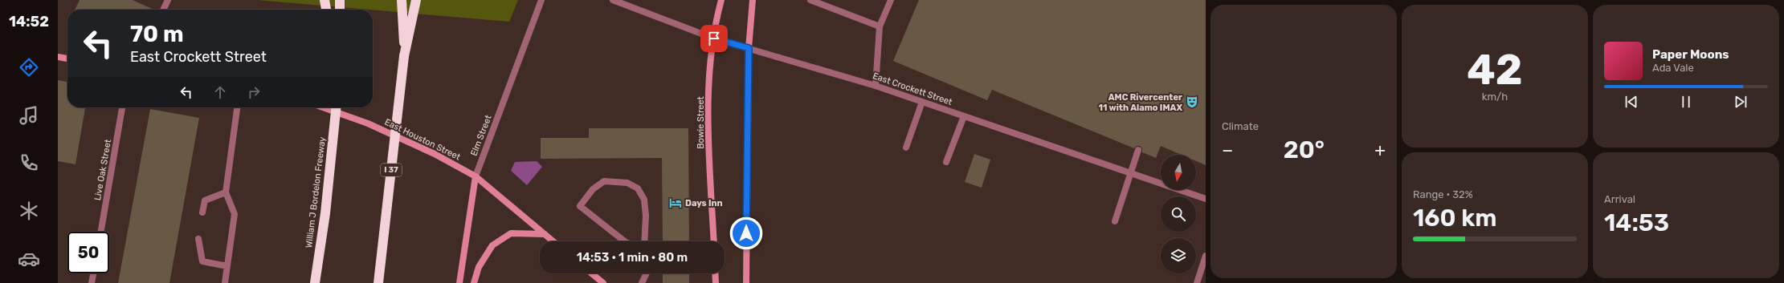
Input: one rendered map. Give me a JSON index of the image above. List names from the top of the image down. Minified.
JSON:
{"streets":{"highway":["I 37","William J Bordelon Freeway"],"main road":["Bowie Street","Elm Street","East Houston Street"],"street":["East Crockett Street","Live Oak Street"]},"crossings":[["East Crockett Street","Bowie Street"],["Elm Street","East Houston Street"]],"places":{"theatre":["AMC Rivercenter 11 with Alamo IMAX"],"hotel":["Days Inn"]},"north":"bottom","page":{"tabs":"14:52","tile":["Climate",["42","km/h"],["Range · 32%","160 km"],["Arrival","14:53"]],"turn":["70 m","East Crockett Street"],"song":["Paper Moons","Ada Vale"],"heat":["−","20°","+"],"limit":"50","trip":"14:53 · 1 min · 80 m"}}
